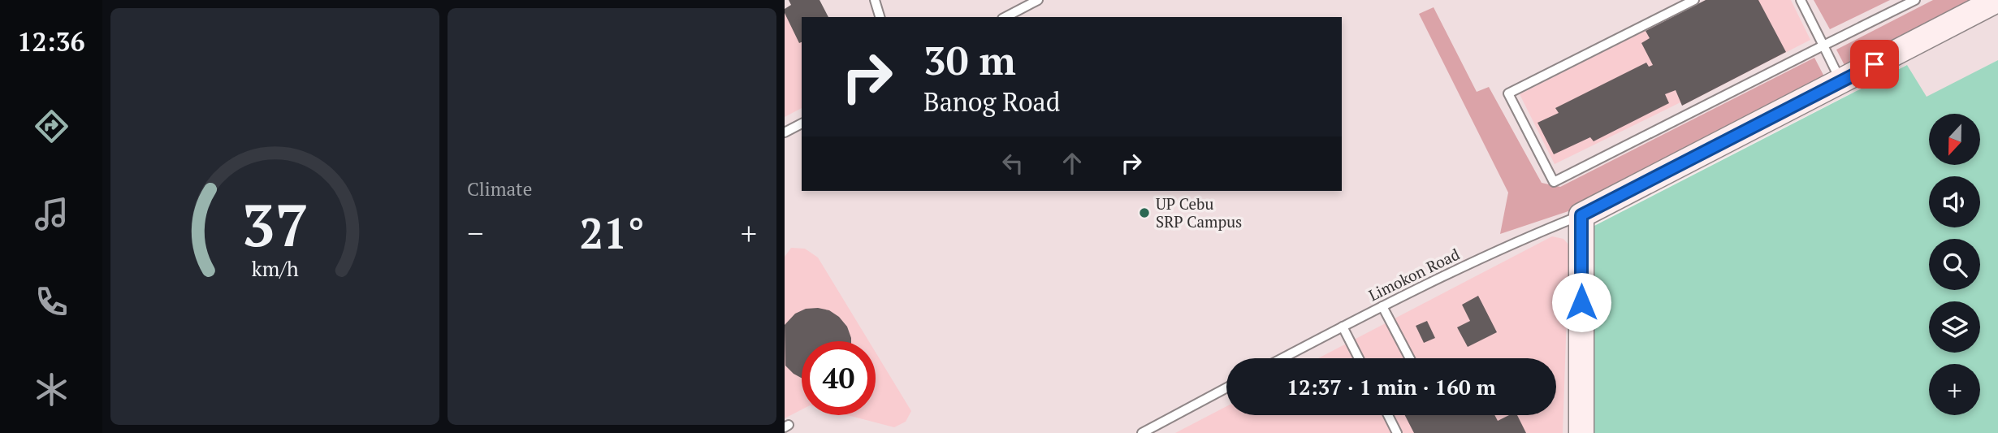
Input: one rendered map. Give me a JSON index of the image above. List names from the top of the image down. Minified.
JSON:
{"streets":{"lane":["Limokon Road"]},"places":["UP Cebu SRP Campus"],"north":"bottom","page":{"tabs":"12:36","tile":"Climate","turn":["30 m","Banog Road"],"map_buttons":"+","heat":["−","21°","+"],"limit":"40","trip":"12:37 · 1 min · 160 m","gauge":["37","km/h"]}}
